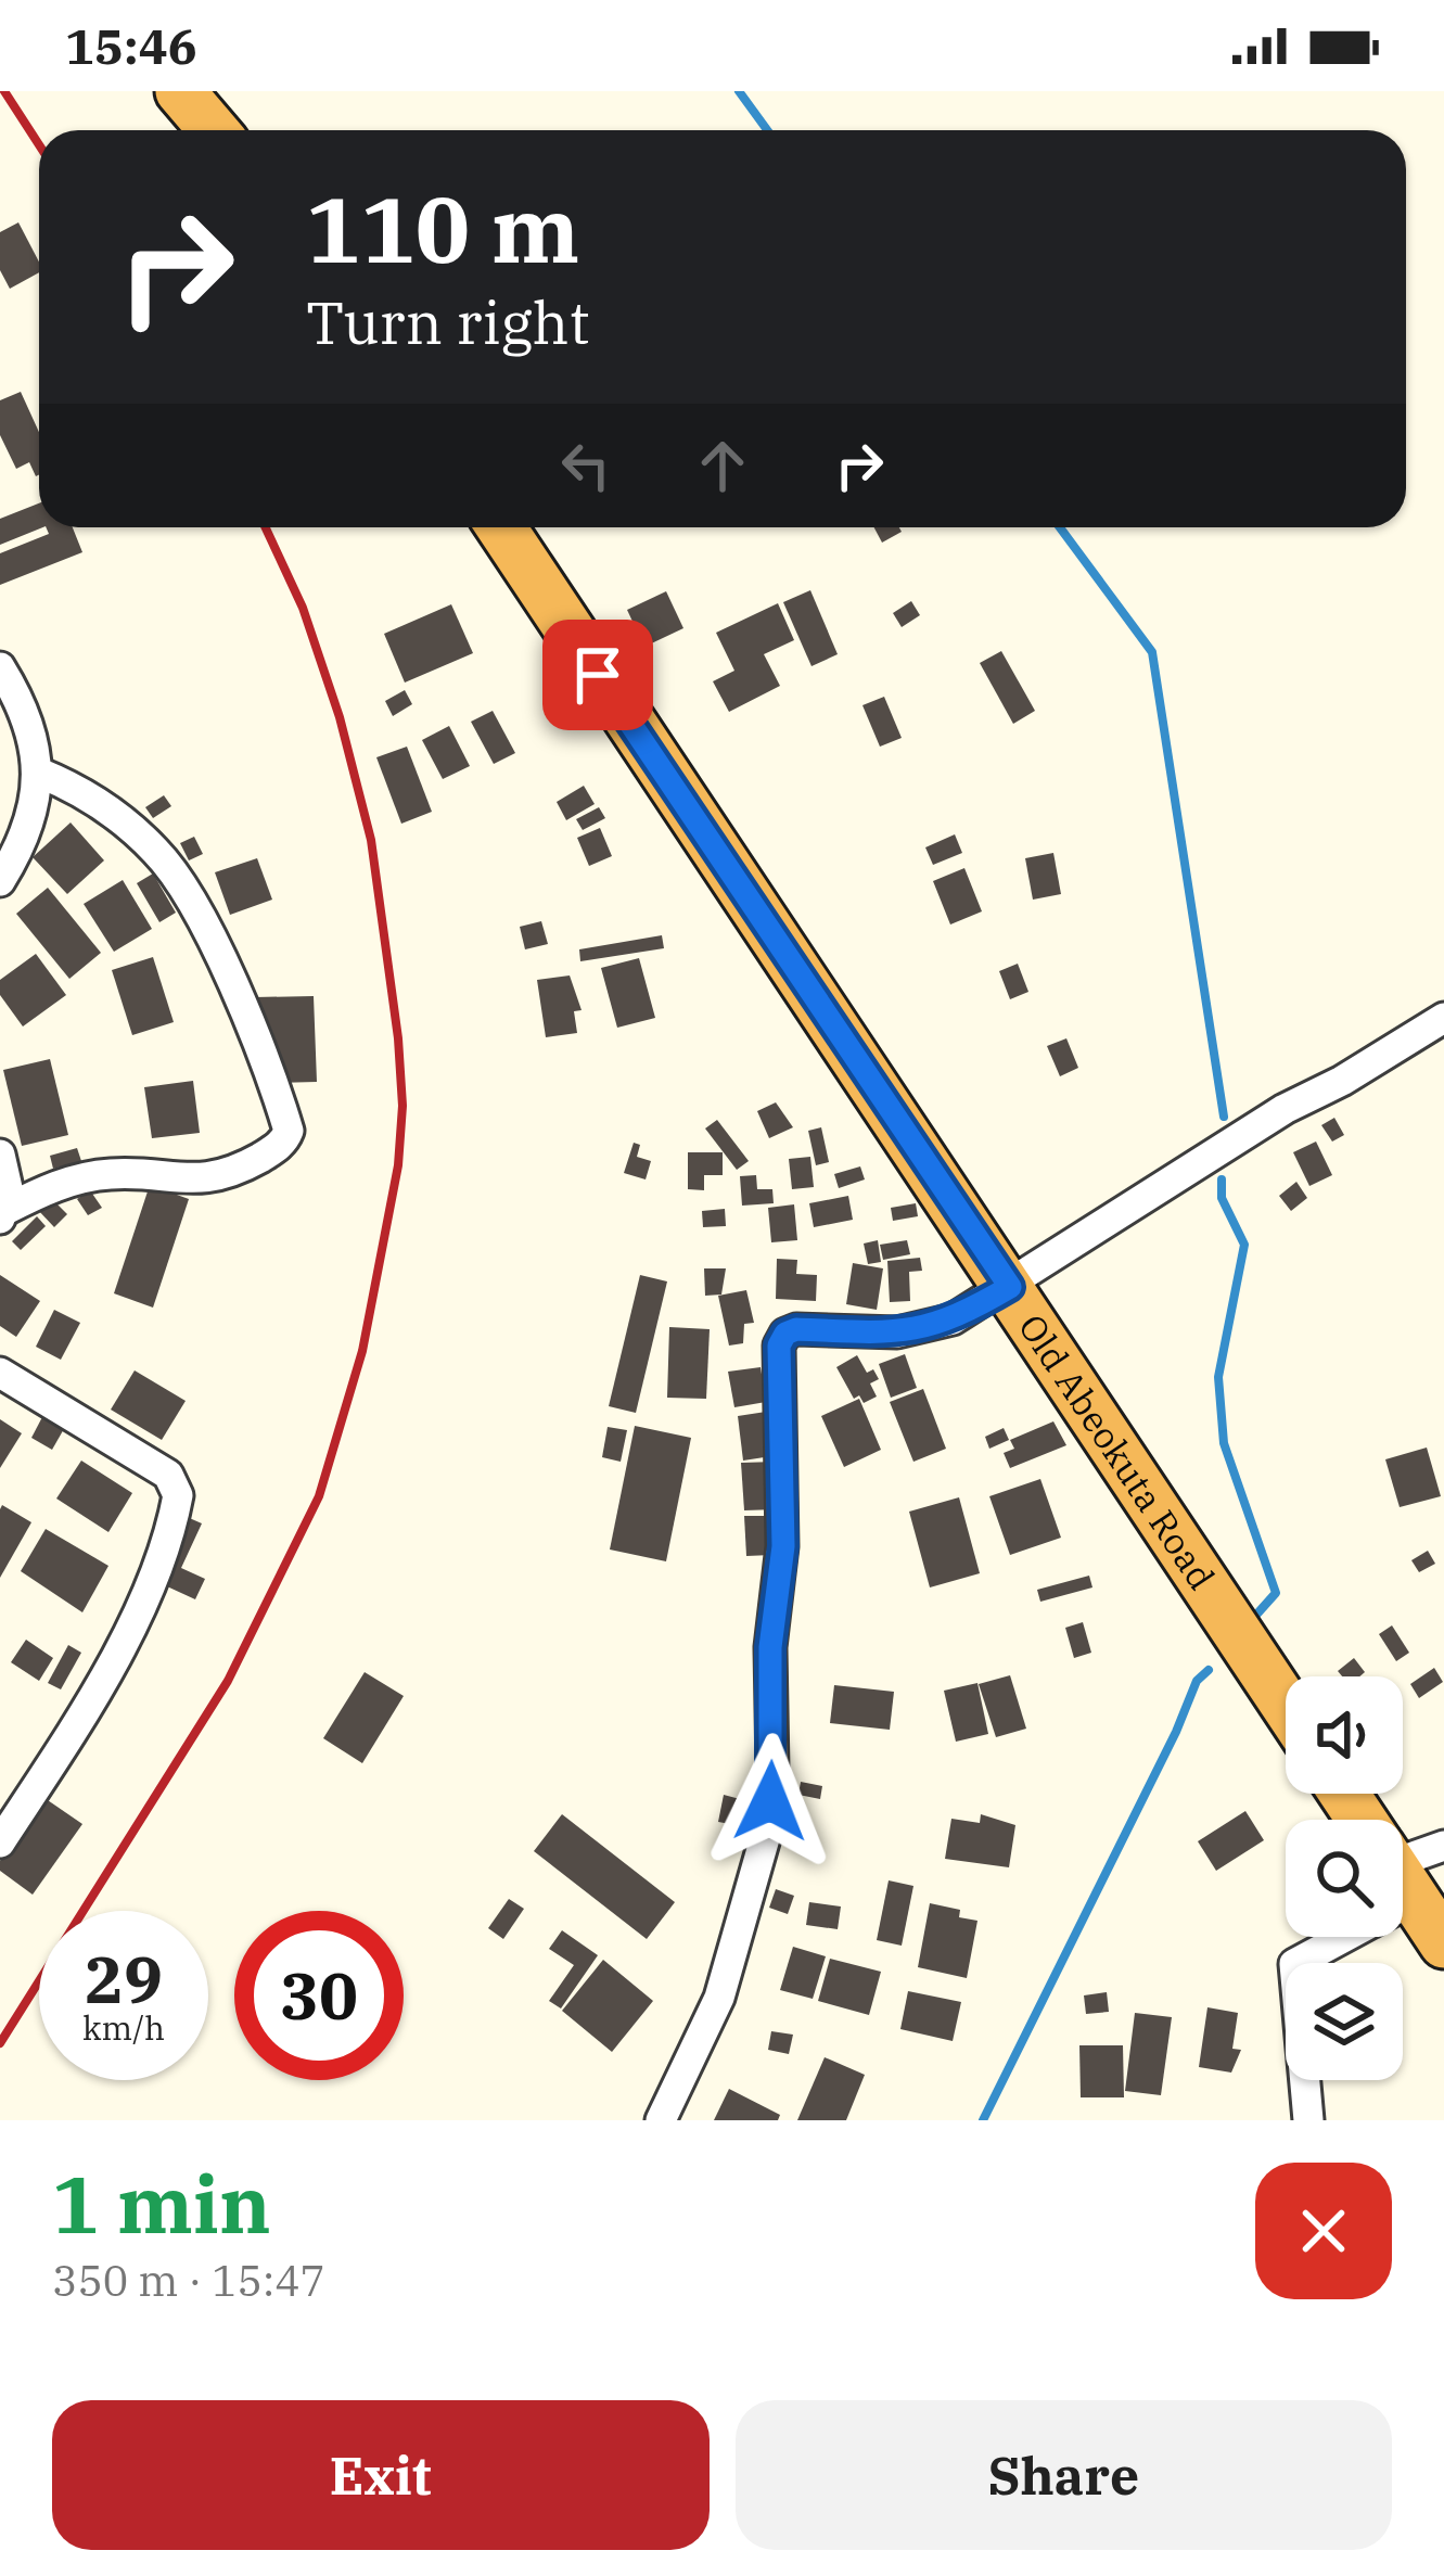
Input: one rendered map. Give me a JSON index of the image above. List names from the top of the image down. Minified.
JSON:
{"streets":{"highway":["Old Abeokuta Road"]},"page":{"status":"15:46","turn":["110 m","Turn right"],"speed":"29 km/h","limit":"30","heading":["1 min","350 m · 15:47"],"buttons":["Exit","Share"]}}
